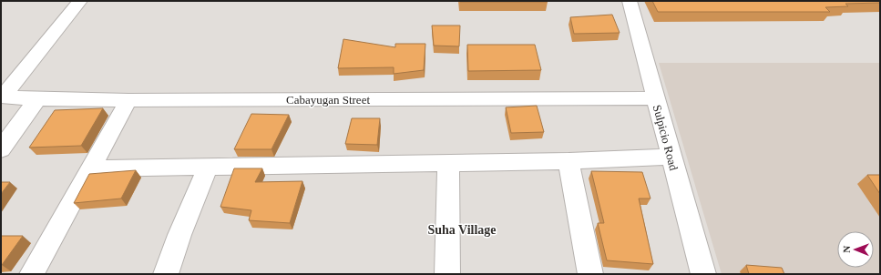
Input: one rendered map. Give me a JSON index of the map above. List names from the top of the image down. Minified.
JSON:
{"streets":{"street":["Cabayugan Street","Sulpicio Road"]},"crossings":[["Cabayugan Street","Sulpicio Road"]],"districts":["Suha Village"],"north":"left"}
